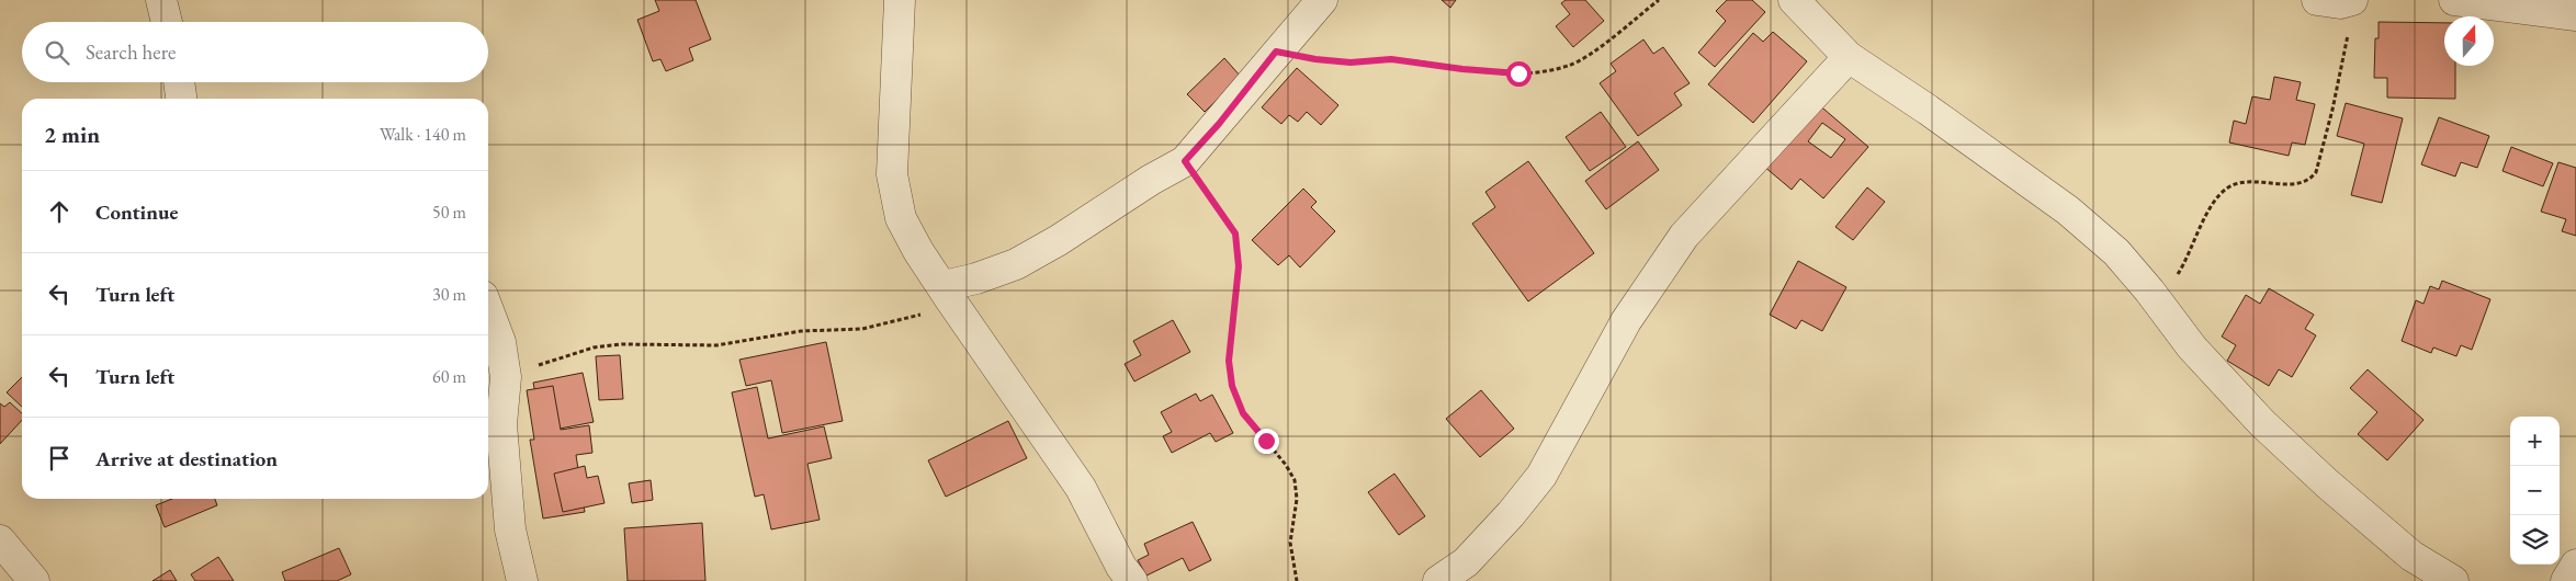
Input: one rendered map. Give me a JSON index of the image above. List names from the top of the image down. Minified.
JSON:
{"north":"top","page":{"search":"Search here","heading":["2 min","Walk · 140 m"],"list":[["Continue","50 m"],["Turn left","30 m"],["Turn left","60 m"],"Arrive at destination"],"map_buttons":["+","−"]}}
